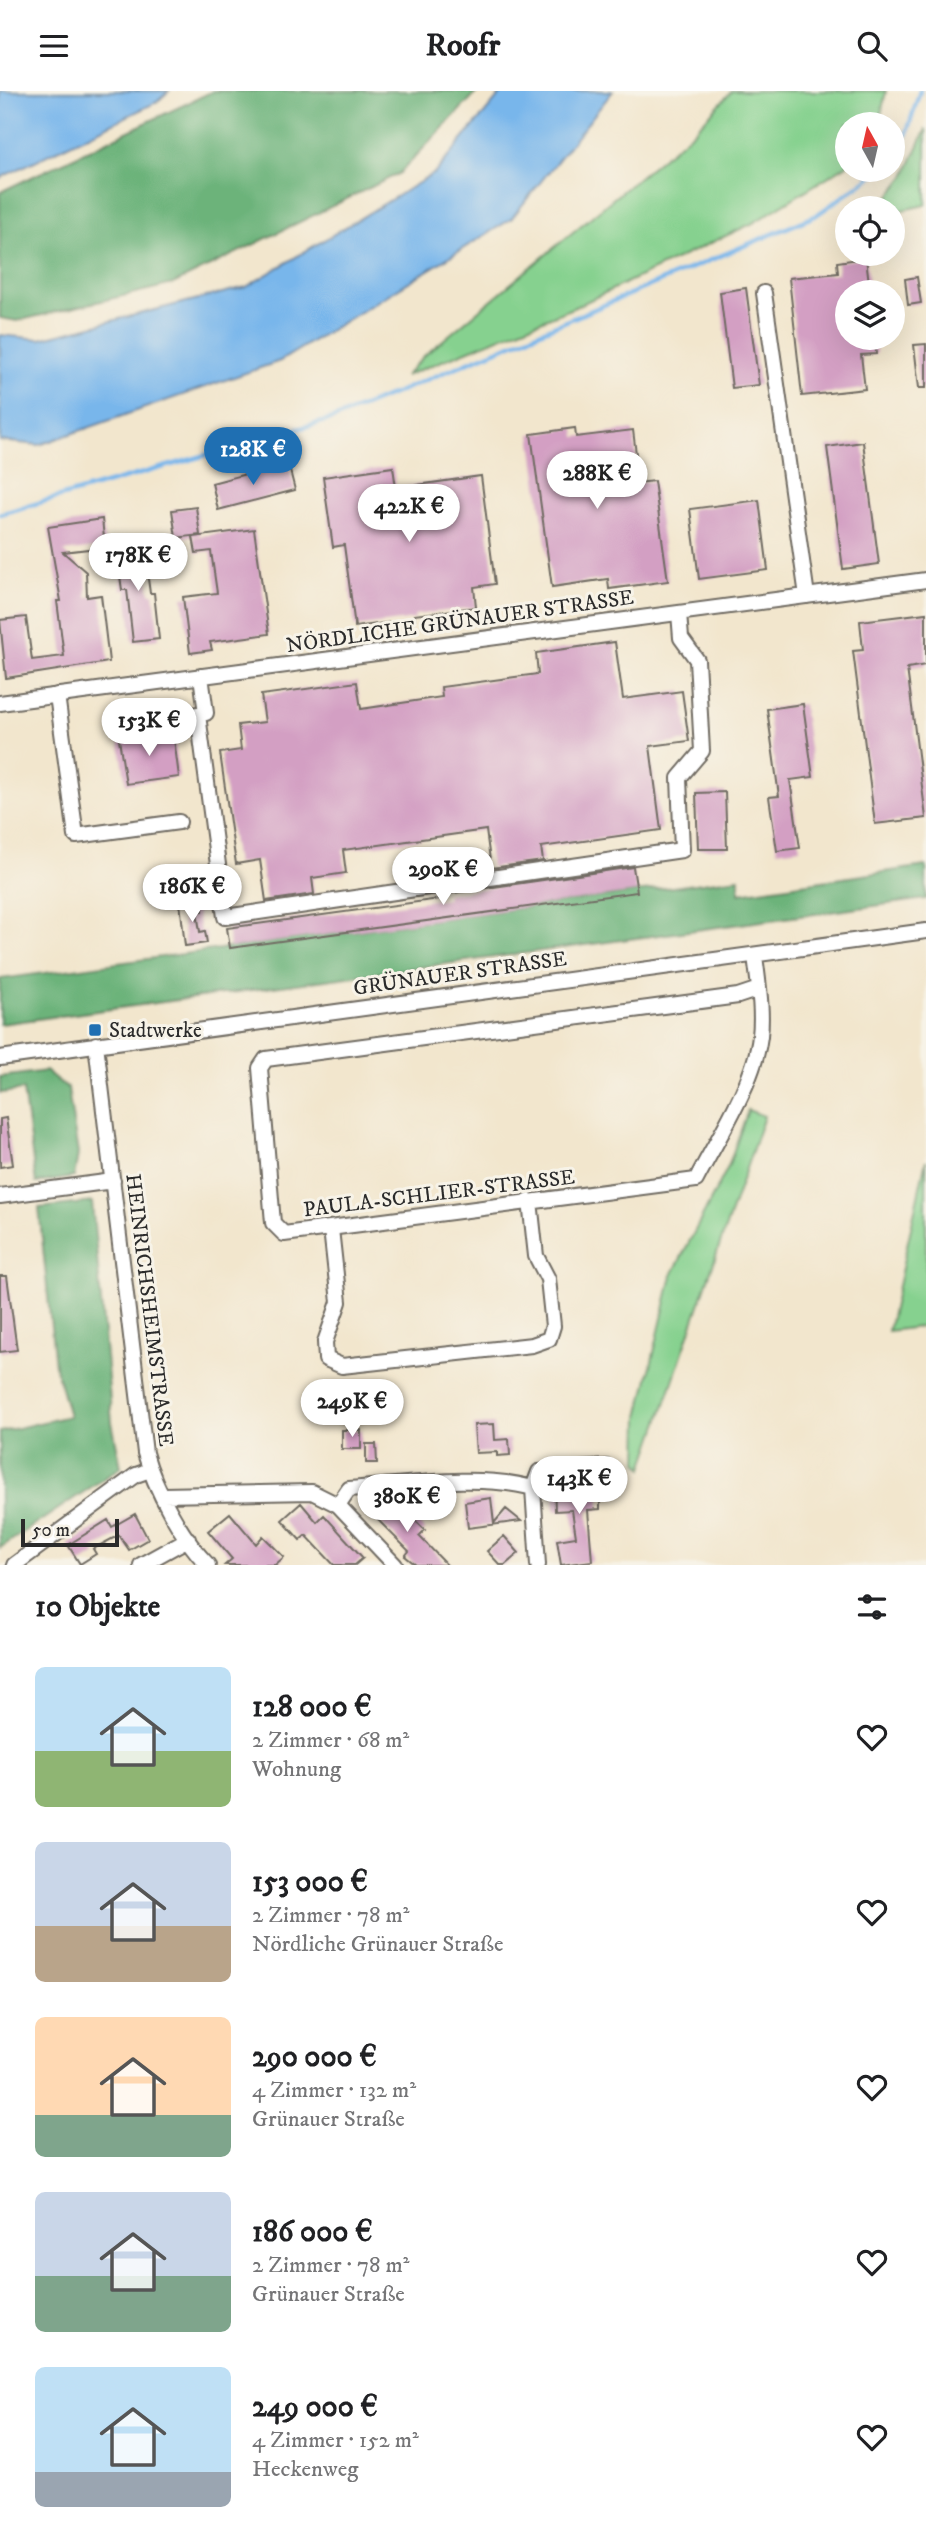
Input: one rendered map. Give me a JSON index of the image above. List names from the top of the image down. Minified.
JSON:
{"streets":{"street":["NÖRDLICHE GRÜNAUER STRASSE","GRÜNAUER STRASSE","PAULA-SCHLIER-STRASSE","HEINRICHSHEIMSTRASSE"]},"crossings":[["GRÜNAUER STRASSE","PAULA-SCHLIER-STRASSE"],["GRÜNAUER STRASSE","HEINRICHSHEIMSTRASSE"]],"places":{"transit":["Stadtwerke"]},"scale_bar":"50 m","north":"top","page":{"header":"Roofr","price":["128K €","288K €","422K €","178K €","153K €","290K €","186K €","249K €","143K €","380K €"],"scale":"50 m","heading":"10 Objekte","list":[{"name":"128 000 €","note":"2 Zimmer · 68 m² · Wohnung"},{"name":"153 000 €","note":"2 Zimmer · 78 m² · Nördliche Grünauer Straße"},{"name":"290 000 €","note":"4 Zimmer · 132 m² · Grünauer Straße"},{"name":"186 000 €","note":"2 Zimmer · 78 m² · Grünauer Straße"},{"name":"249 000 €","note":"4 Zimmer · 152 m² · Heckenweg"}]}}
